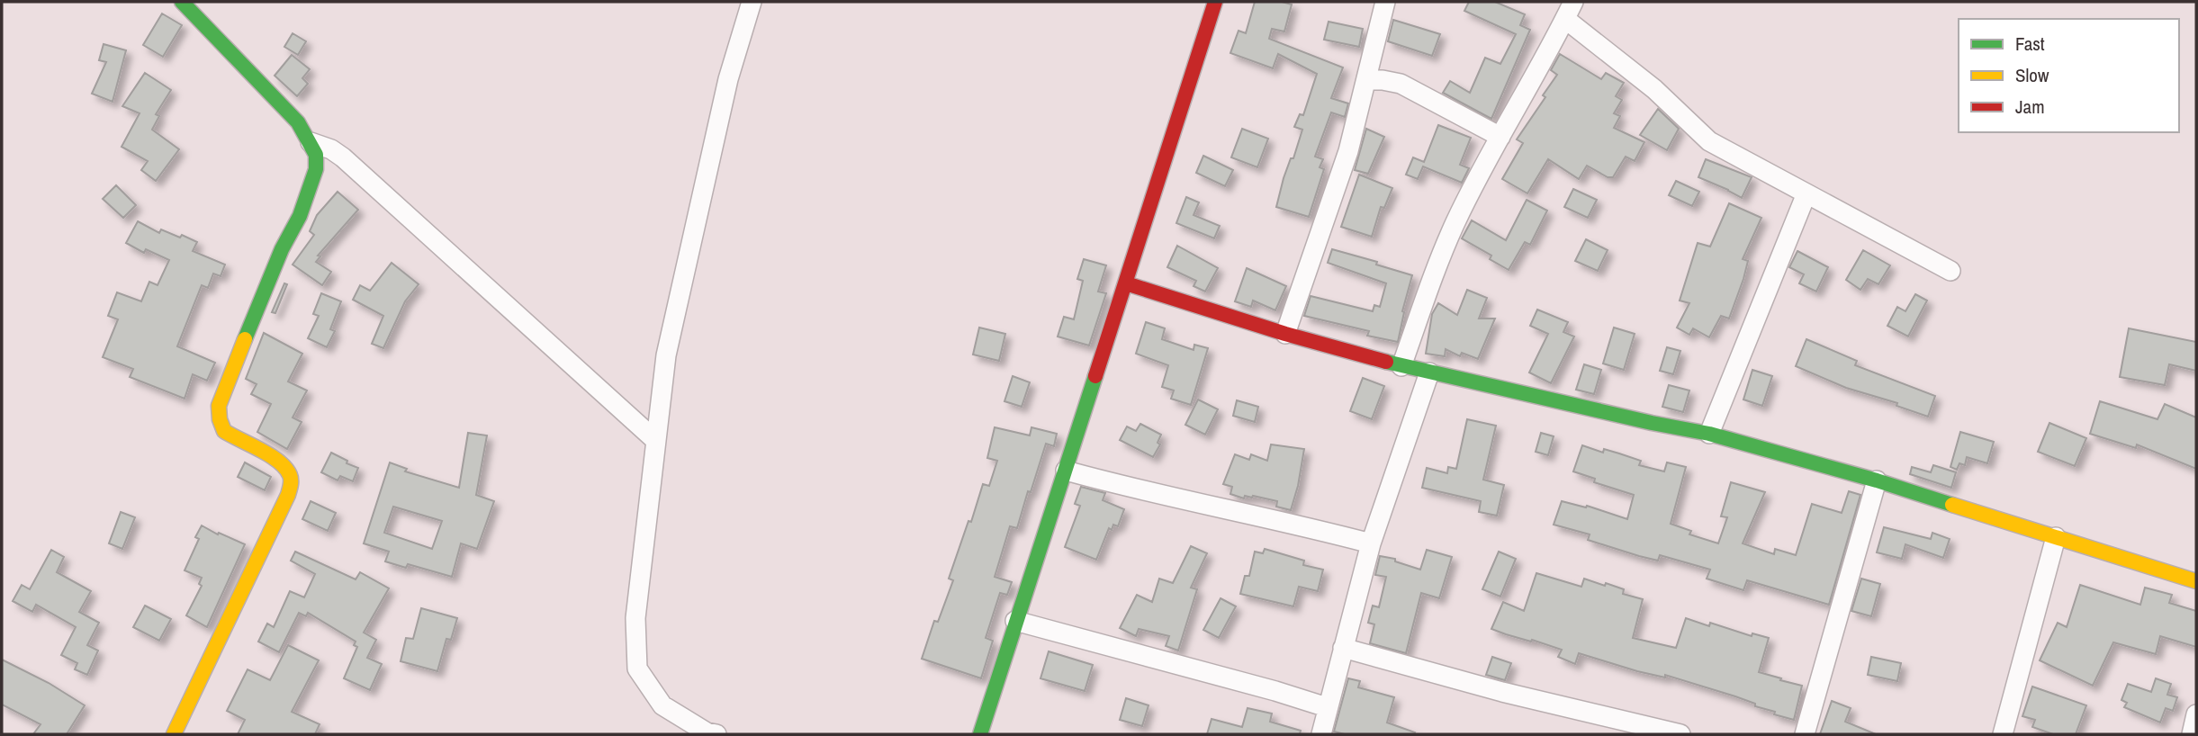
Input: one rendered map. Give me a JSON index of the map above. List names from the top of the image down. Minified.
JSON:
{"legend":["Fast","Slow","Jam"]}
